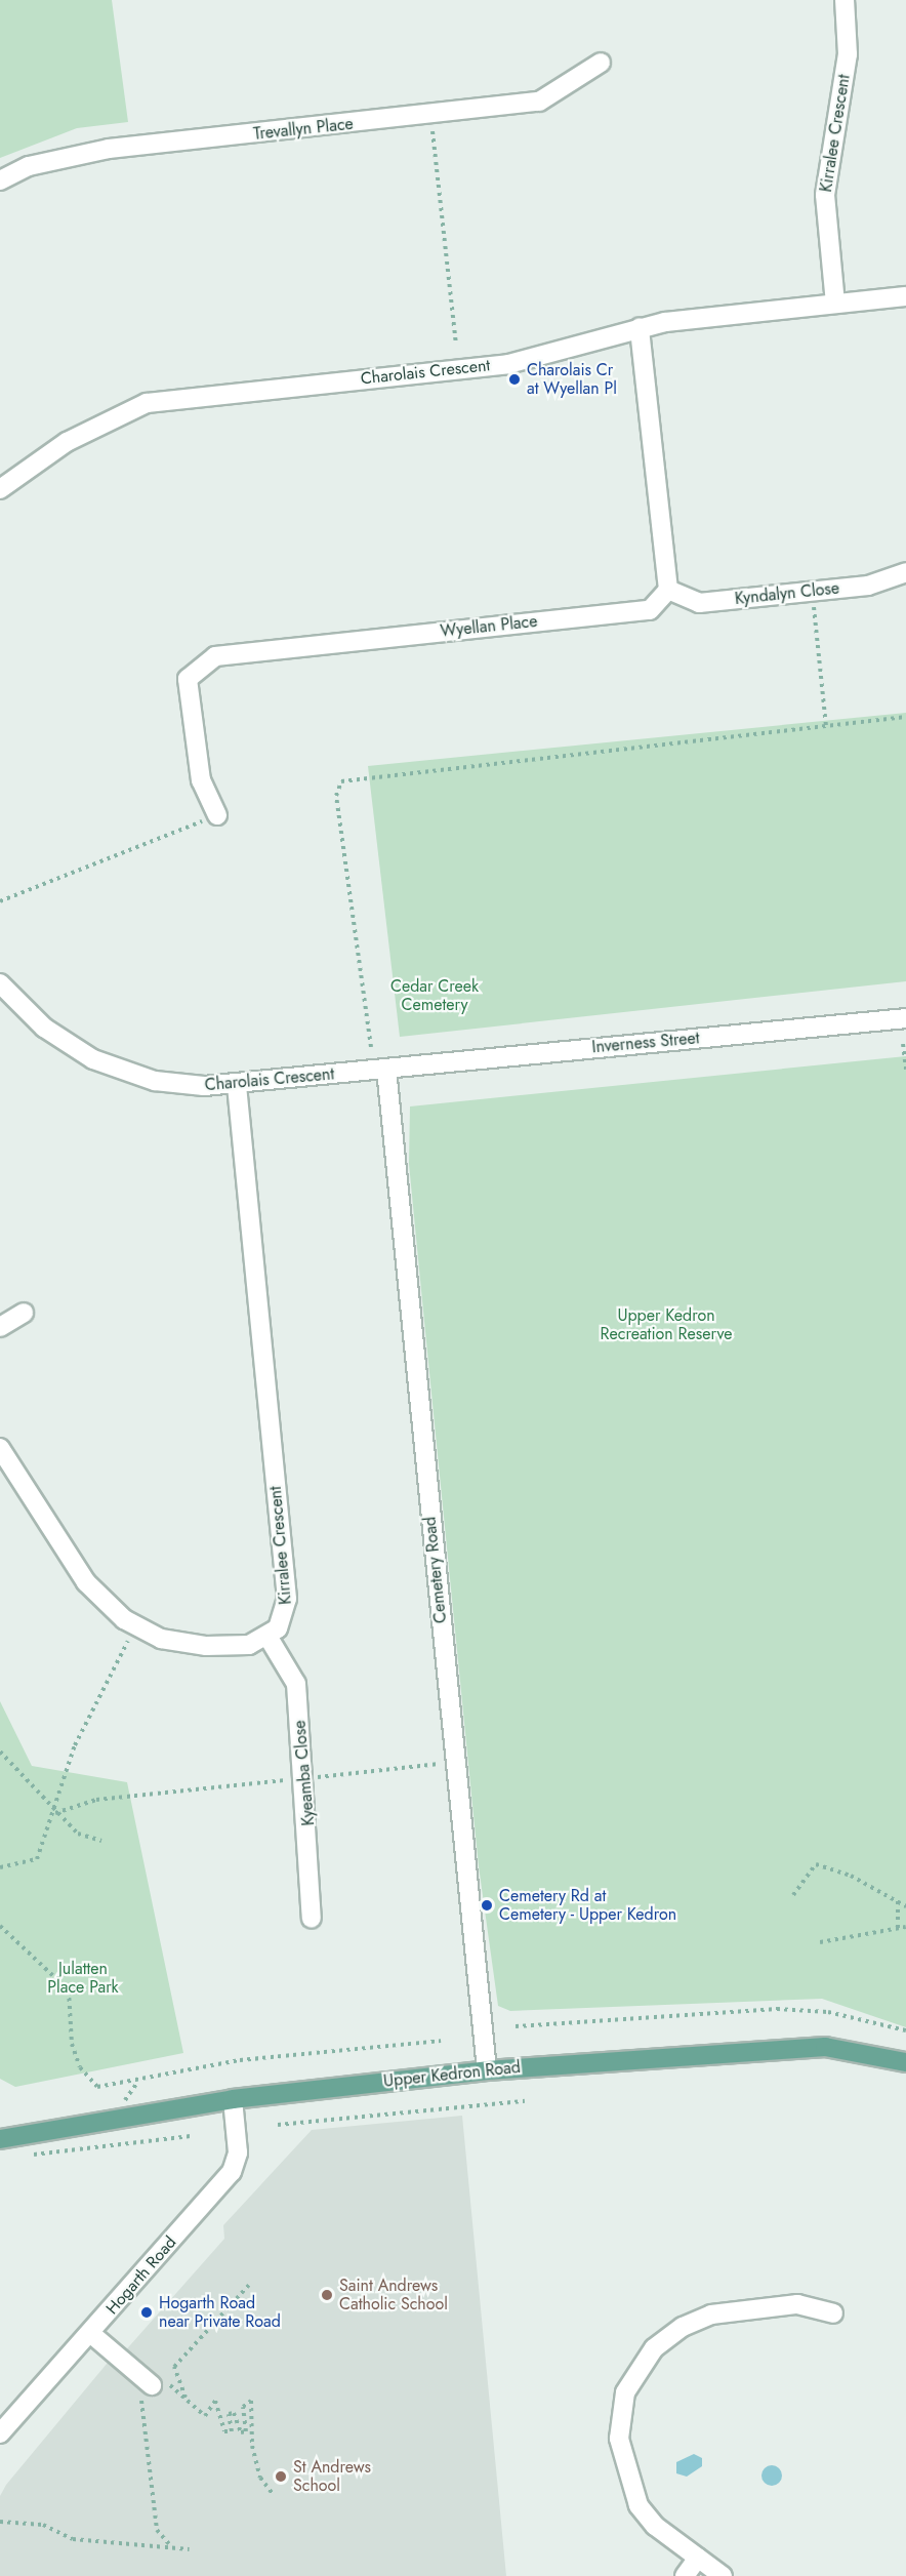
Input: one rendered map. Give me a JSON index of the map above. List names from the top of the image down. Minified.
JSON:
{"streets":{"main road":["Upper Kedron Road"],"street":["Trevallyn Place","Kirralee Crescent","Charolais Crescent","Kyndalyn Close","Wyellan Place","Inverness Street","Cemetery Road","Kyeamba Close","Hogarth Road"]},"crossings":[["Kirralee Crescent","Charolais Crescent"],["Kirralee Crescent","Kyeamba Close"],["Charolais Crescent","Inverness Street"],["Charolais Crescent","Cemetery Road"],["Kyndalyn Close","Wyellan Place"],["Inverness Street","Cemetery Road"],["Cemetery Road","Upper Kedron Road"],["Upper Kedron Road","Hogarth Road"]],"parks":["Cedar Creek Cemetery","Upper Kedron Recreation Reserve","Julatten Place Park"],"places":["Charolais Cr at Wyellan Pl","Cemetery Rd at Cemetery - Upper Kedron","Saint Andrews Catholic School","Hogarth Road near Private Road","St Andrews School"]}
